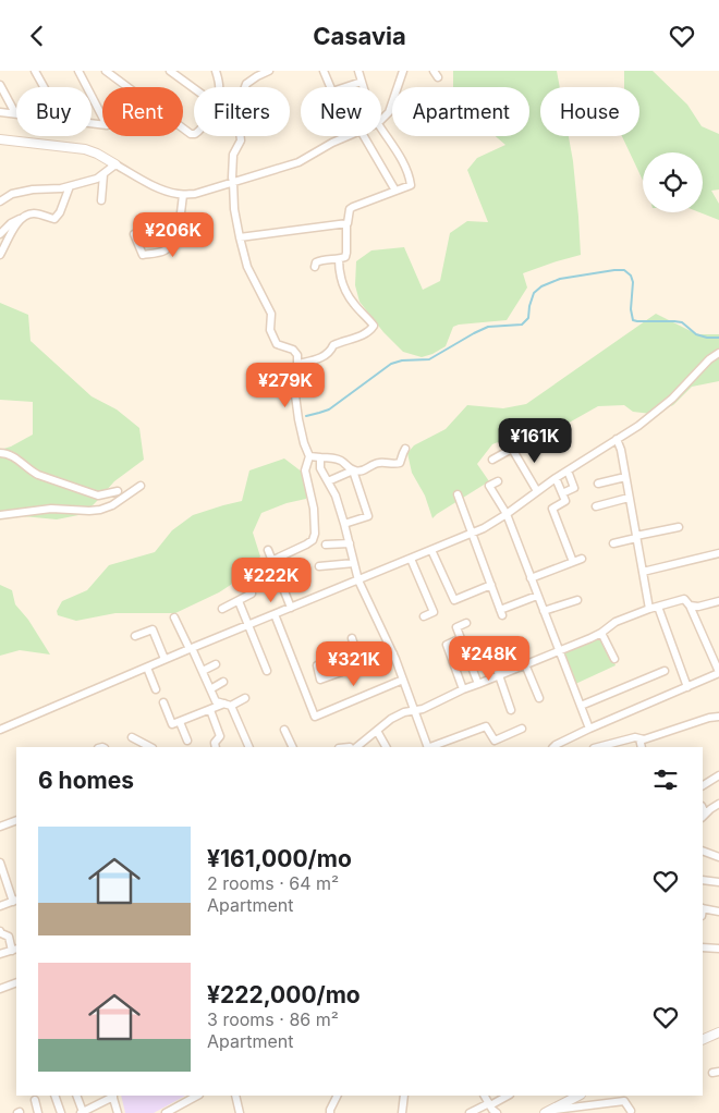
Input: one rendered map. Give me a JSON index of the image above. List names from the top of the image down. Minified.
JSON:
{"page":{"header":"Casavia","chip":["Buy","Rent","Filters","New","Apartment","House"],"price":["¥206K","¥279K","¥161K","¥222K","¥248K","¥321K"],"heading":"6 homes","list":[{"name":"¥161,000/mo","note":"2 rooms · 64 m² · Apartment"},{"name":"¥222,000/mo","note":"3 rooms · 86 m² · Apartment"}]}}
